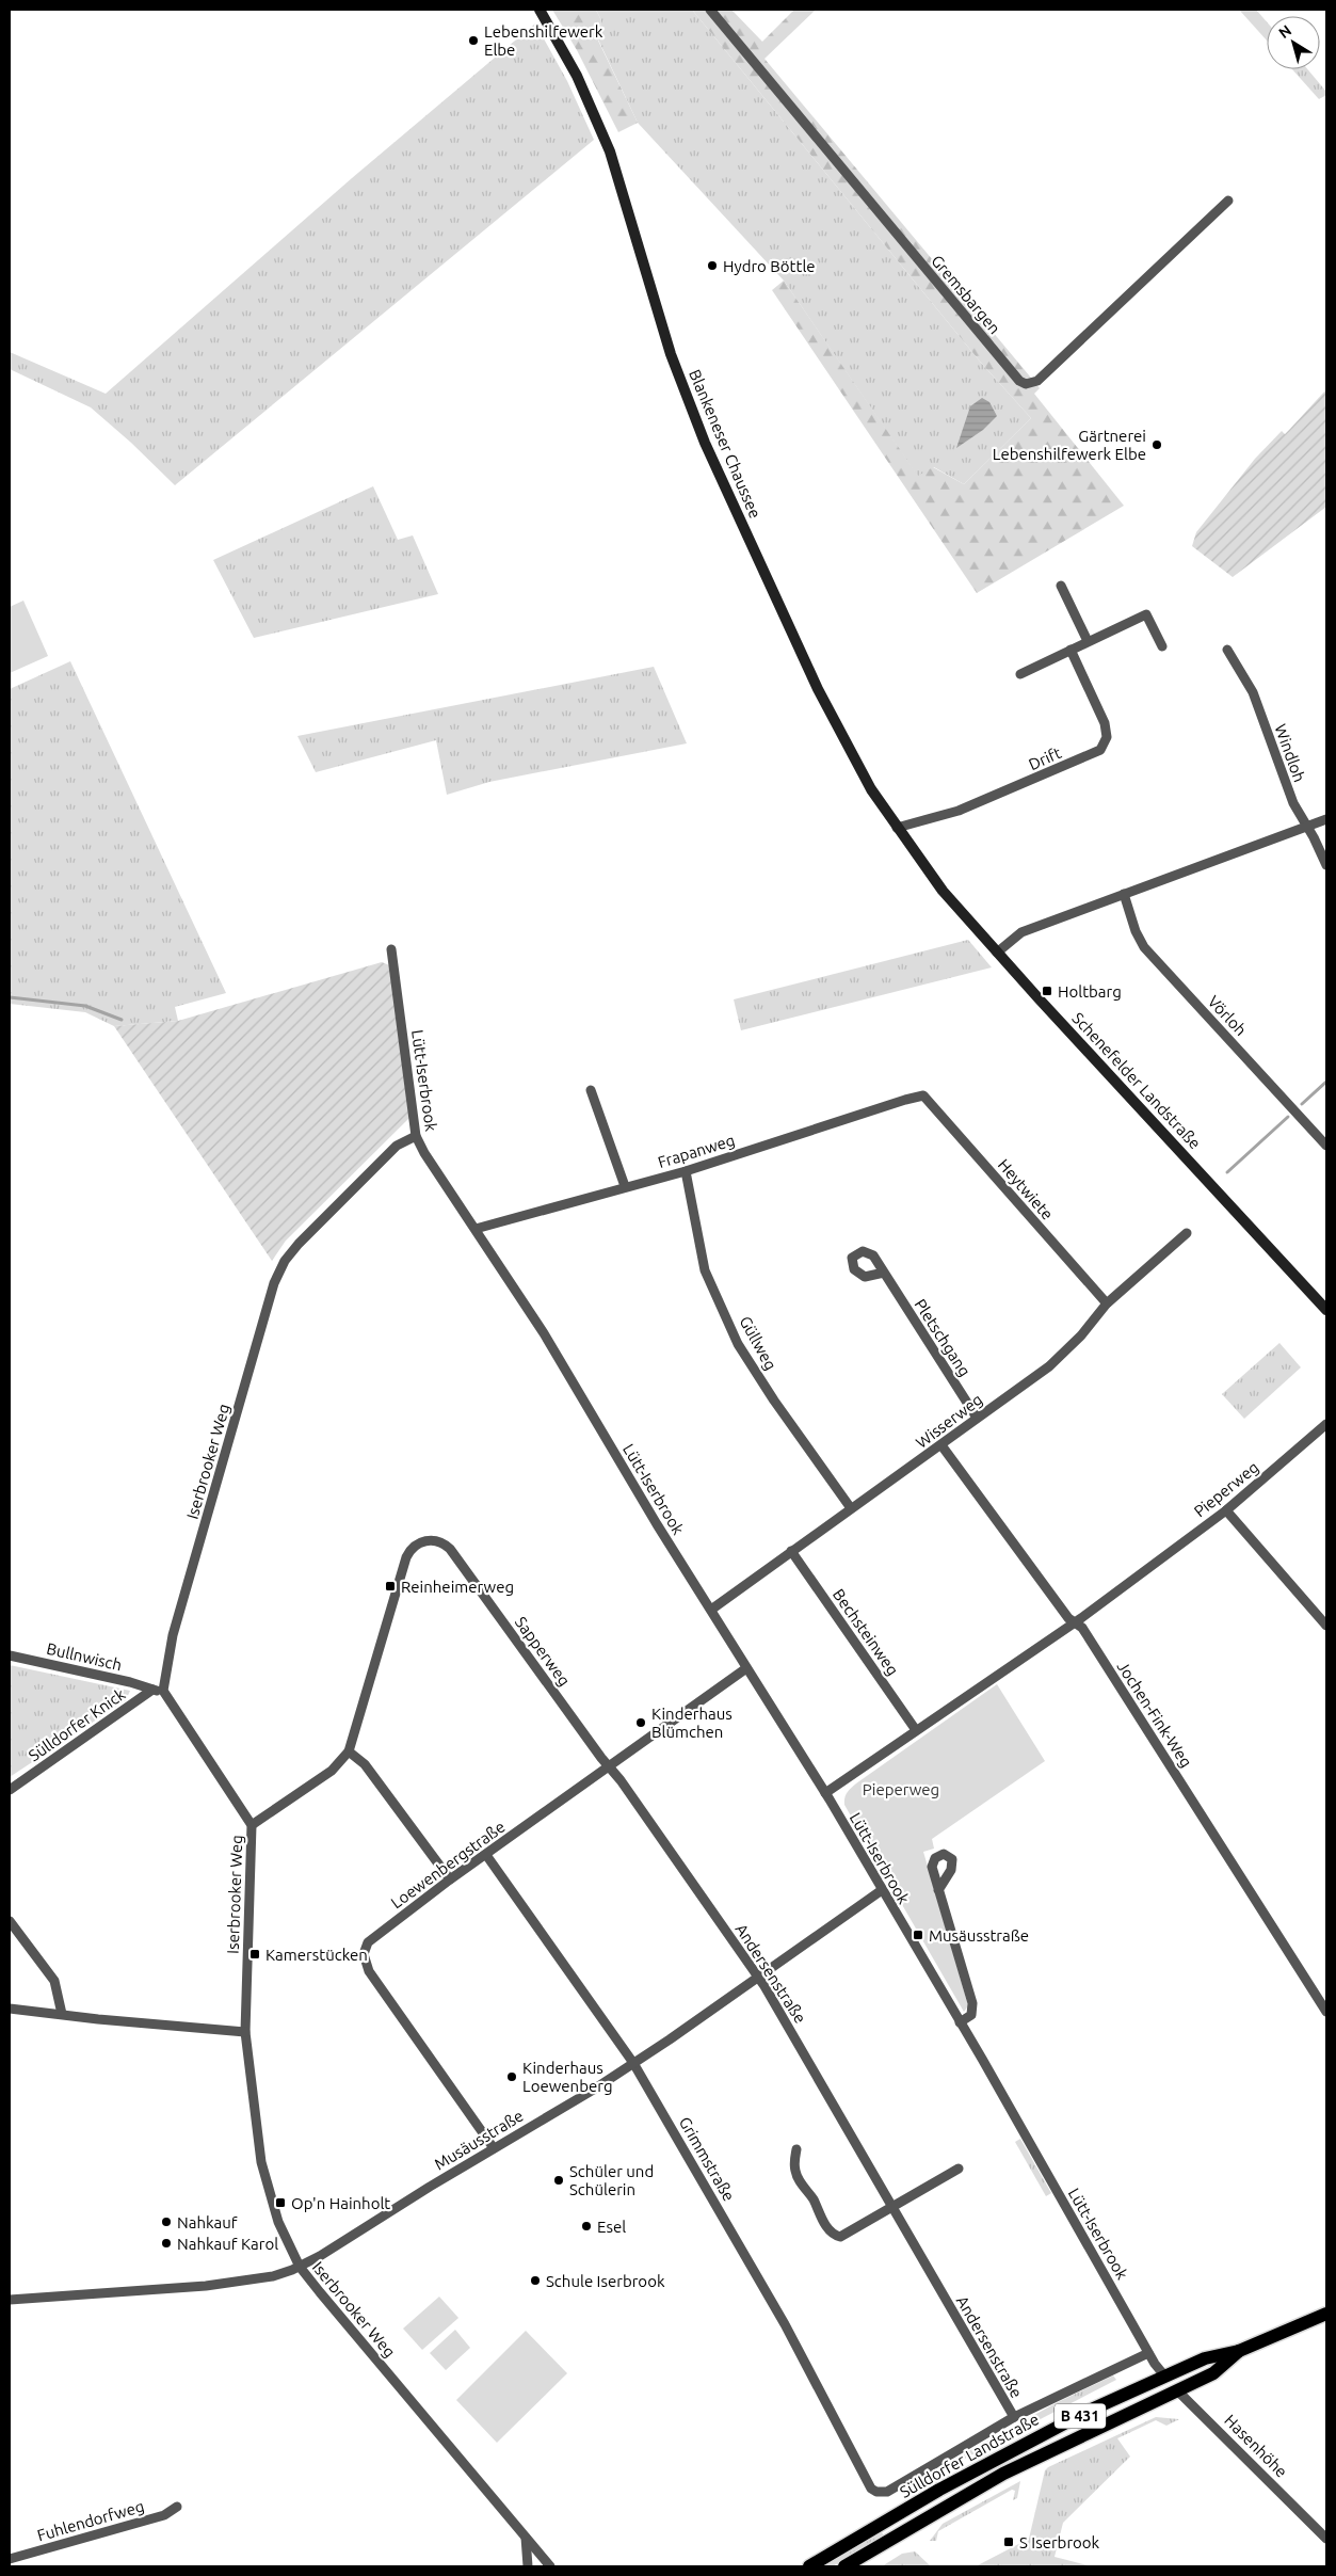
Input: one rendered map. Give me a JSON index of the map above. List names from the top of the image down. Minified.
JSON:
{"streets":{"main road":["Blankeneser Chaussee","Schenefelder Landstraße","B 431","Hasenhöhe","Sülldorfer Landstraße"],"street":["Gremsbargen","Windloh","Drift","Vörloh","Lütt-Iserbrook","Frapanweg","Heytwiete","Pletschgang","Güllweg","Wisserweg","Iserbrooker Weg","Pieperweg","Bechsteinweg","Sapperweg","Bullnwisch","Jochen-Fink-Weg","Sülldorfer Knick","Loewenbergstraße","Andersenstraße","Musäusstraße","Grimmstraße","Fuhlendorfweg"]},"crossings":[["Blankeneser Chaussee","Drift"],["Blankeneser Chaussee","Schenefelder Landstraße"],["Lütt-Iserbrook","Frapanweg"],["Lütt-Iserbrook","Wisserweg"],["Lütt-Iserbrook","Iserbrooker Weg"],["Lütt-Iserbrook","Pieperweg"],["Lütt-Iserbrook","Loewenbergstraße"],["Lütt-Iserbrook","Musäusstraße"],["Lütt-Iserbrook","Hasenhöhe"],["Lütt-Iserbrook","Sülldorfer Landstraße"],["Frapanweg","Heytwiete"],["Frapanweg","Güllweg"],["Heytwiete","Wisserweg"],["Pletschgang","Wisserweg"],["Güllweg","Wisserweg"],["Wisserweg","Bechsteinweg"],["Wisserweg","Jochen-Fink-Weg"],["Iserbrooker Weg","Musäusstraße"],["Pieperweg","Bechsteinweg"],["Pieperweg","Jochen-Fink-Weg"],["Sapperweg","Loewenbergstraße"],["Sapperweg","Andersenstraße"],["Bullnwisch","Sülldorfer Knick"],["Loewenbergstraße","Andersenstraße"],["Loewenbergstraße","Musäusstraße"],["Loewenbergstraße","Grimmstraße"],["Andersenstraße","Musäusstraße"],["Andersenstraße","Sülldorfer Landstraße"],["Musäusstraße","Grimmstraße"],["Grimmstraße","Sülldorfer Landstraße"],["Hasenhöhe","Sülldorfer Landstraße"]],"parks":["Pieperweg"],"places":{"other":["Lebenshilfewerk Elbe","Hydro Böttle","Gärtnerei Lebenshilfewerk Elbe","Kinderhaus Blümchen","Kinderhaus Loewenberg","Schüler und Schülerin","Nahkauf","Esel","Nahkauf Karol","Schule Iserbrook"],"transit":["Holtbarg","Reinheimerweg","Musäusstraße","Kamerstücken","Op'n Hainholt","S Iserbrook"]},"north":"top left"}
